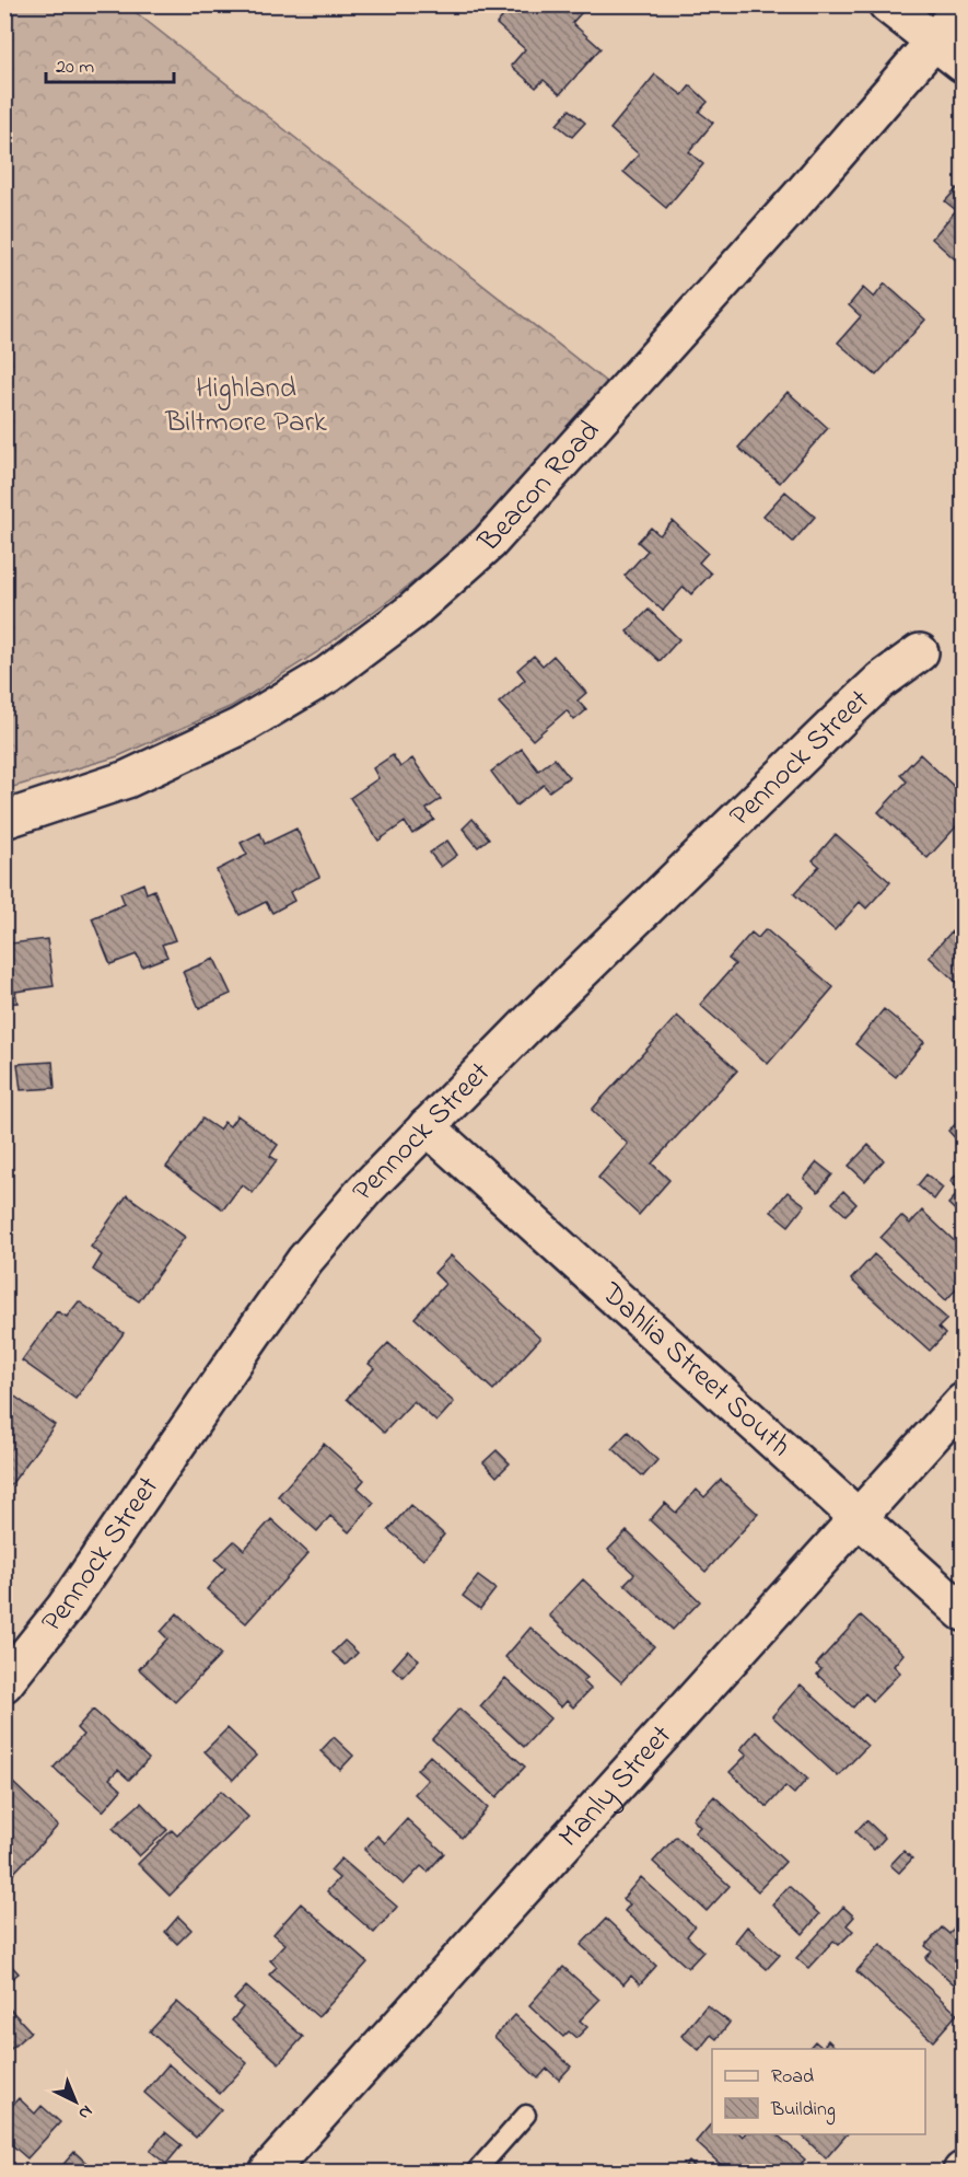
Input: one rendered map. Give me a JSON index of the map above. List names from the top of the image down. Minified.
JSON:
{"streets":{"street":["Beacon Road","Pennock Street","Dahlia Street South","Manly Street"]},"crossings":[["Pennock Street","Dahlia Street South"],["Dahlia Street South","Manly Street"]],"parks":["Highland Biltmore Park"],"legend":["Road","Building"],"scale_bar":"20 m","north":"bottom right"}
